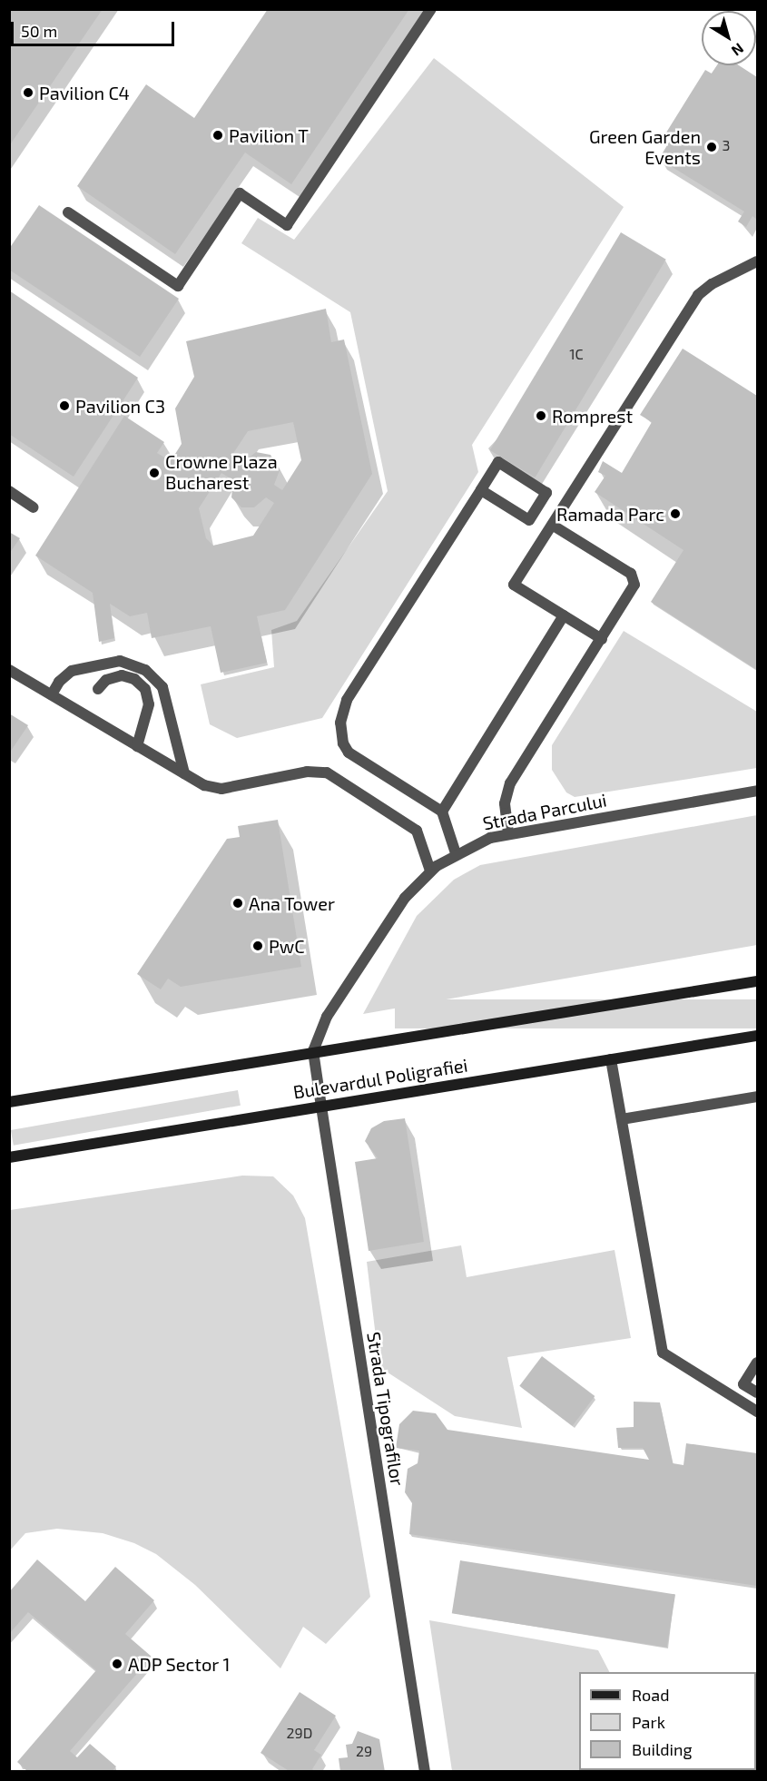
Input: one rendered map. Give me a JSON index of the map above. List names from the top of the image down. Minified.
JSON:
{"streets":{"main road":["Bulevardul Poligrafiei"],"street":["Strada Parcului","Strada Tipografilor"]},"crossings":[["Strada Parcului","Bulevardul Poligrafiei"],["Strada Parcului","Strada Tipografilor"],["Bulevardul Poligrafiei","Strada Tipografilor"]],"places":["Pavilion C4","Pavilion T","Green Garden Events","Pavilion C3","Romprest","Crowne Plaza Bucharest","Ramada Parc","Ana Tower","PwC","ADP Sector 1"],"house_numbers":["3","1C","29D","29"],"legend":["Road","Park","Building"],"scale_bar":"50 m","north":"bottom right"}
